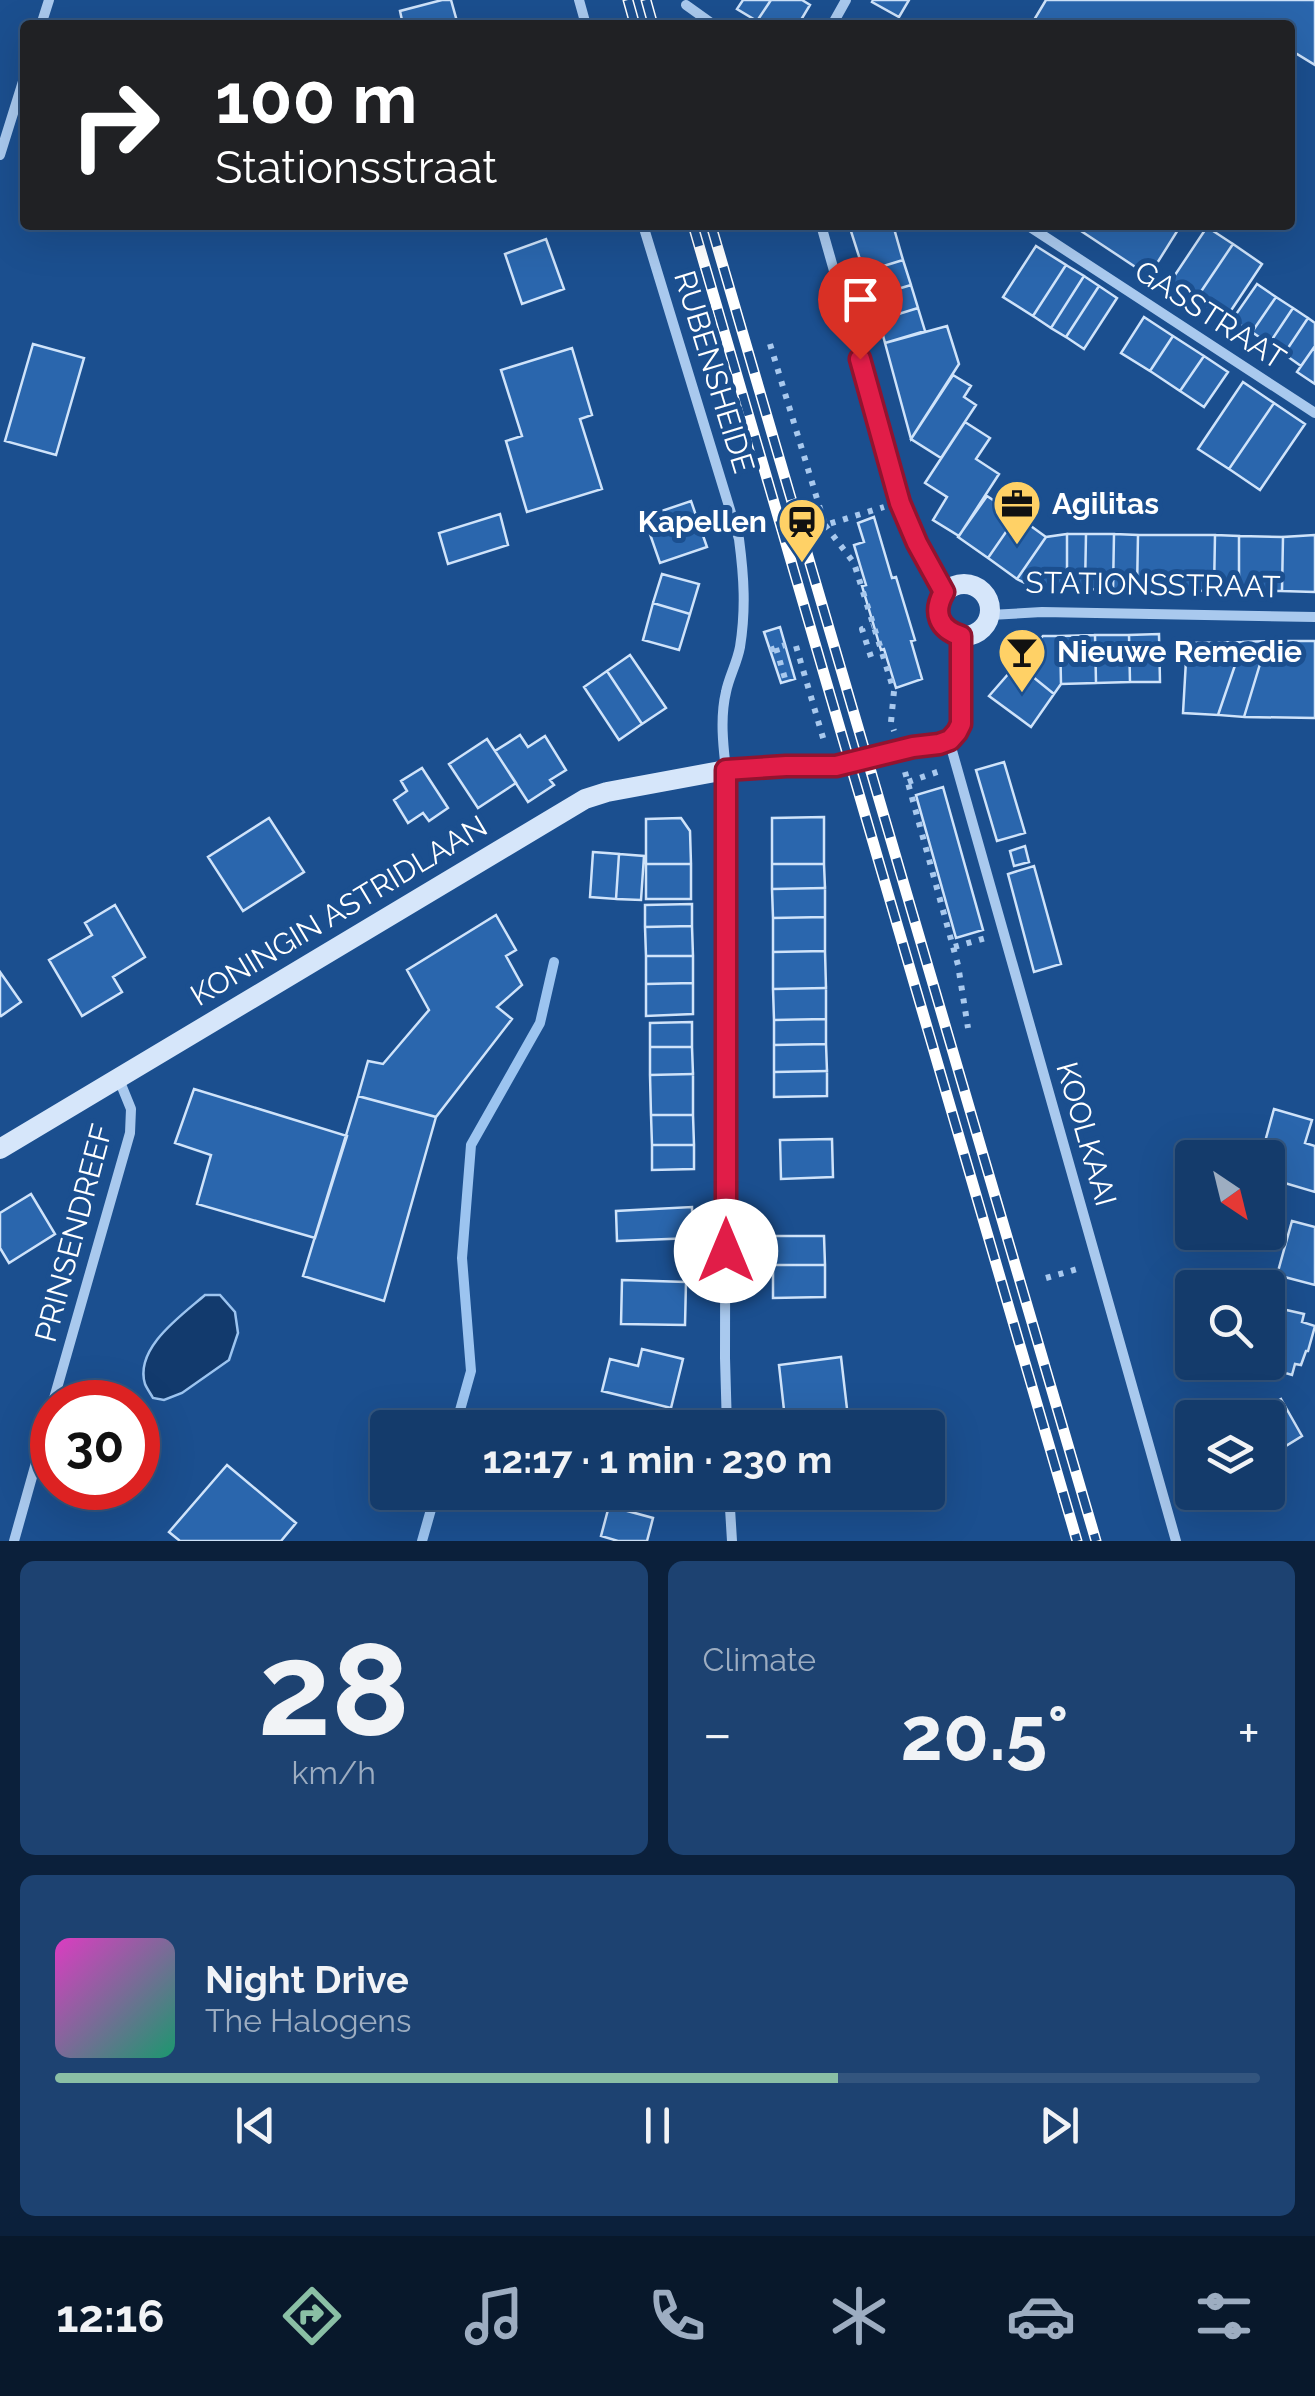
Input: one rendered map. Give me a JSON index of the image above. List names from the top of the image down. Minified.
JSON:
{"streets":{"street":["GASSTRAAT","RUBENSHEIDE","STATIONSSTRAAT","KONINGIN ASTRIDLAAN","KOOLKAAI","PRINSENDREEF"]},"crossings":[["RUBENSHEIDE","KONINGIN ASTRIDLAAN"],["KONINGIN ASTRIDLAAN","PRINSENDREEF"]],"places":{"office":["Agilitas"],"station":["Kapellen"],"bar":["Nieuwe Remedie"]},"north":"bottom right","page":{"turn":["100 m","Stationsstraat"],"limit":"30","trip":"12:17 · 1 min · 230 m","tile":[["28","km/h"],"Climate"],"heat":["−","20.5°","+"],"song":["Night Drive","The Halogens"],"tabs":"12:16"}}
